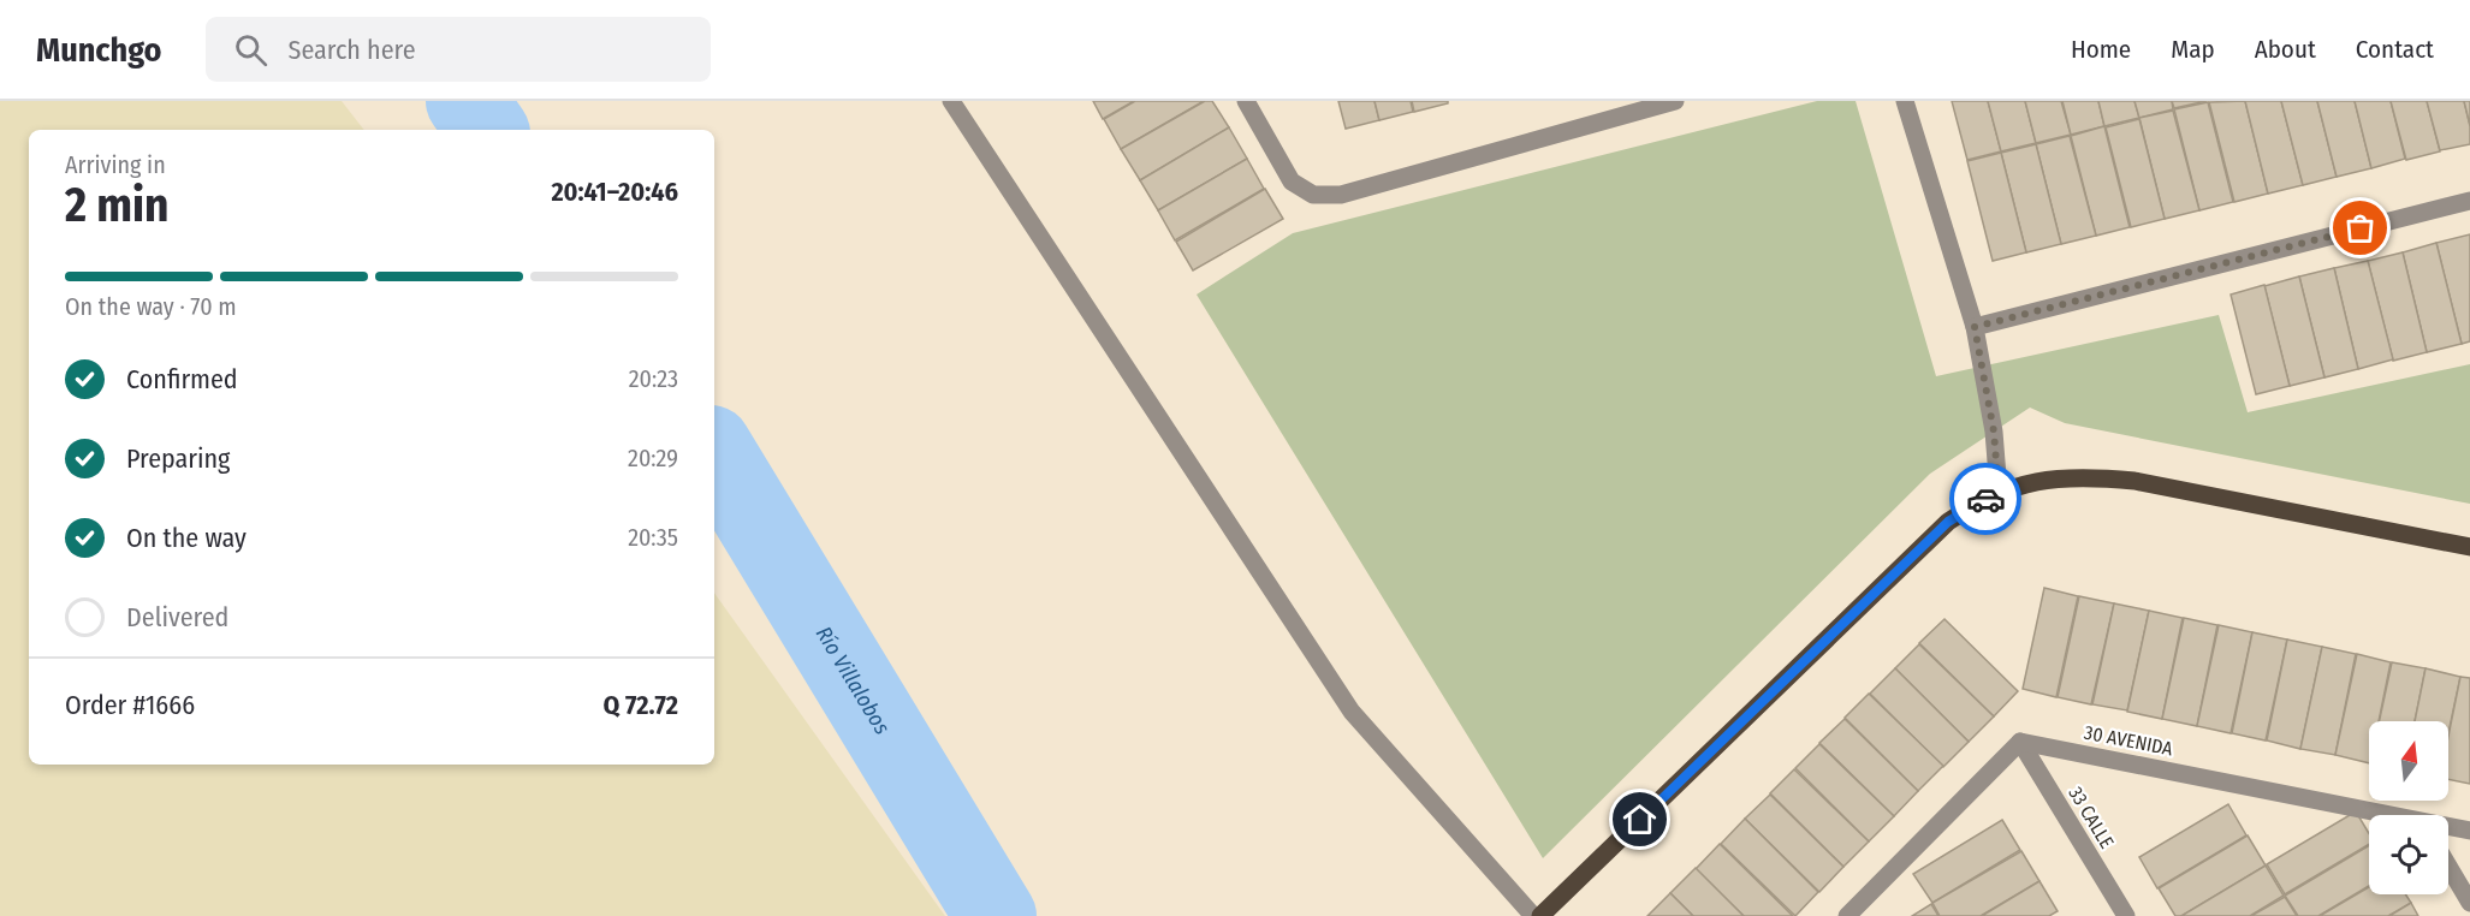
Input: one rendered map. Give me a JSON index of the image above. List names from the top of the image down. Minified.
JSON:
{"streets":{"street":["30 AVENIDA","33 CALLE"]},"crossings":[["30 AVENIDA","33 CALLE"]],"water":["Río Villalobos"],"north":"top","page":{"header":"Munchgo","search":"Search here","nav":["Home","Map","About","Contact"],"heading":["2 min","Arriving in","20:41–20:46"],"panel":["Order #1666","Q 72.72"],"bar":"On the way · 70 m","list":[["Confirmed","20:23"],["Preparing","20:29"],["On the way","20:35"],"Delivered"]}}
